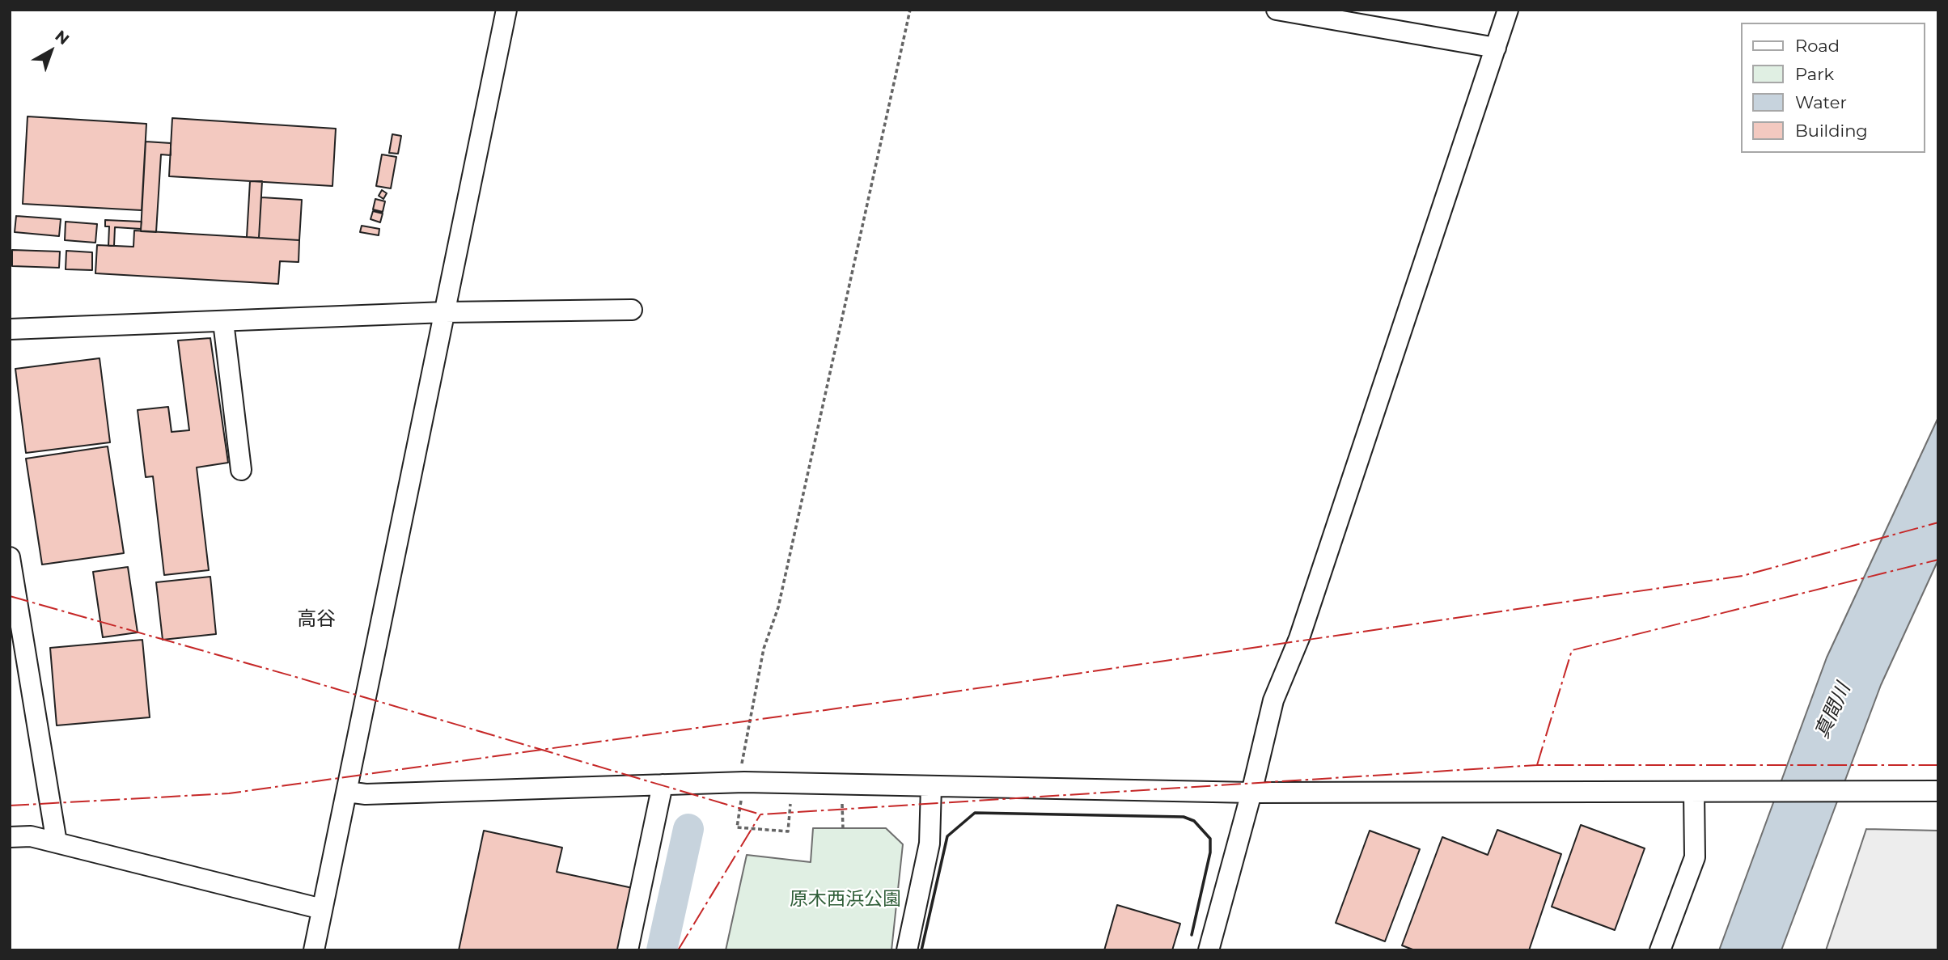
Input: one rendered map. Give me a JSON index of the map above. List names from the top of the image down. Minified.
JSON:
{"districts":["高谷"],"water":["真間川"],"parks":["原木西浜公園"],"legend":["Road","Park","Water","Building"],"north":"top right"}
